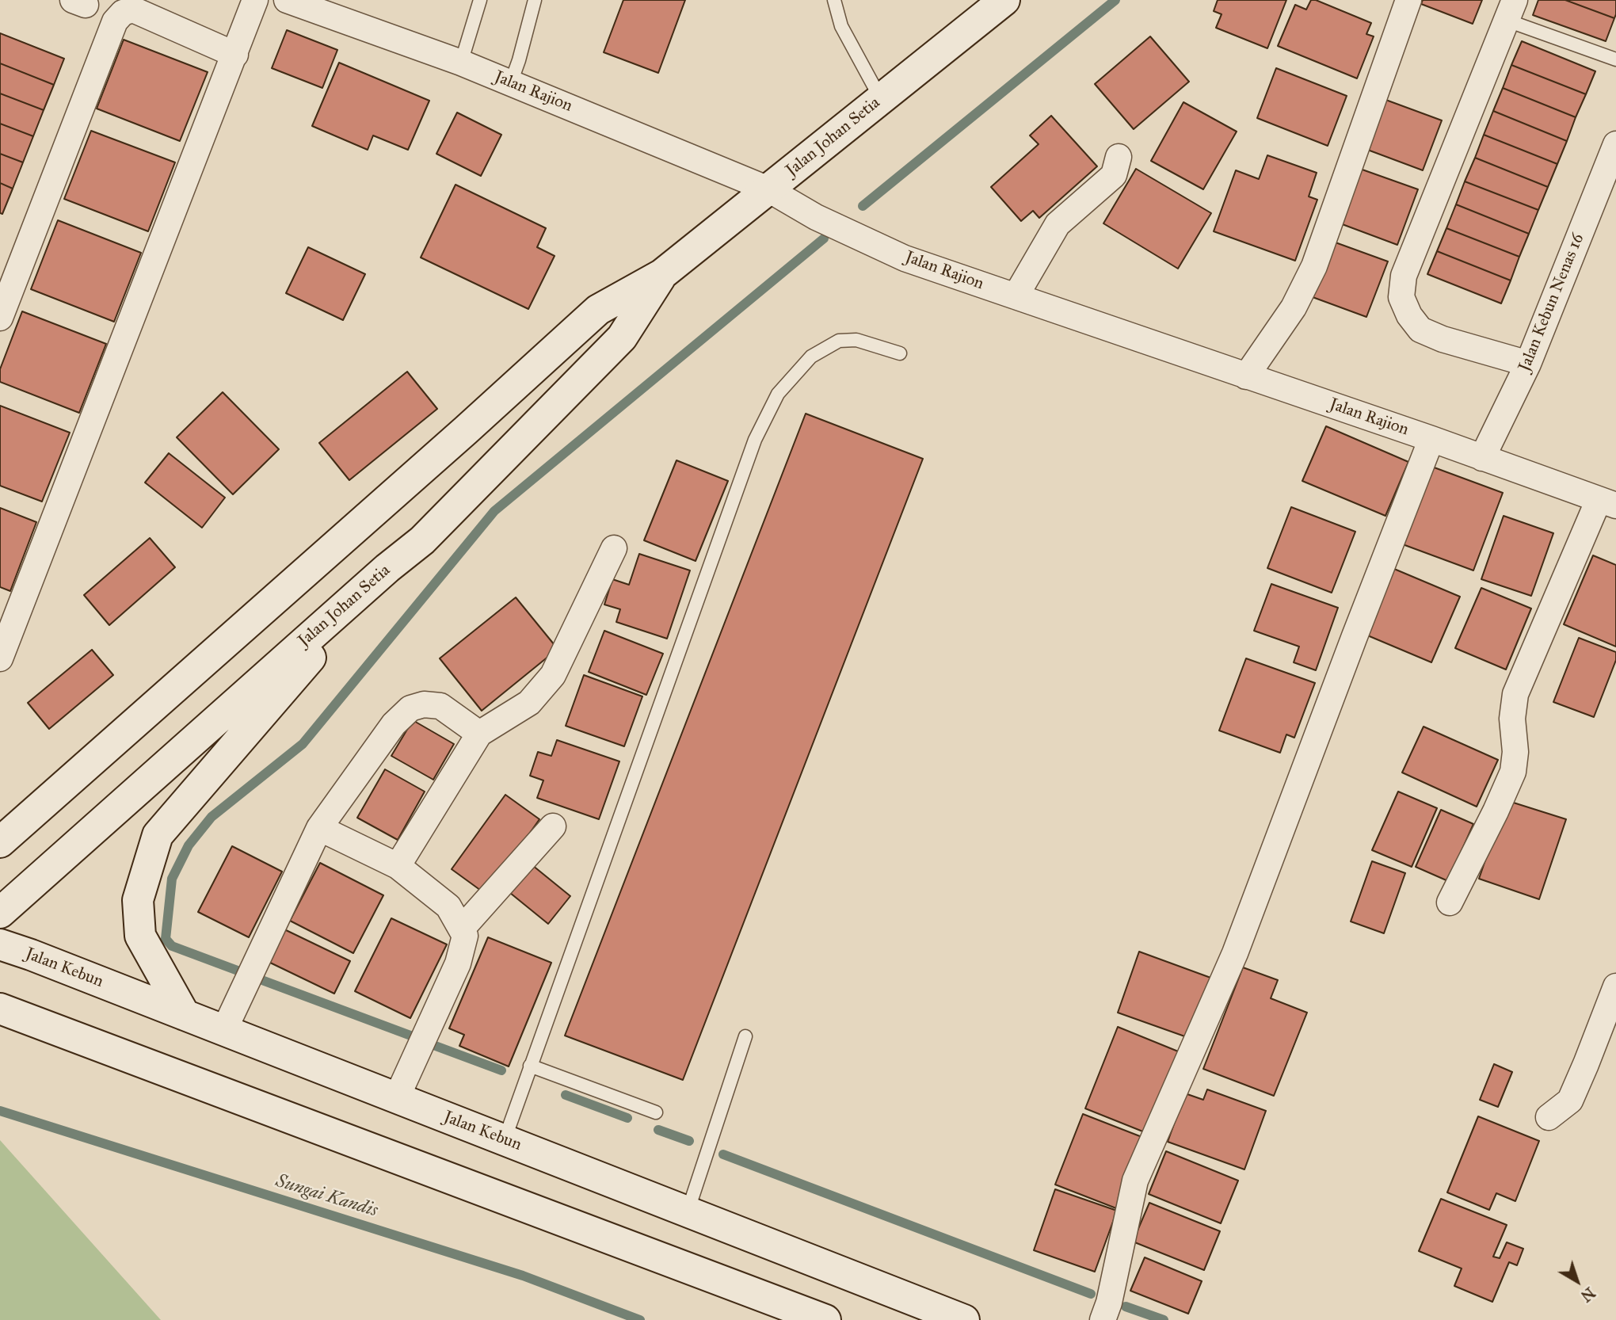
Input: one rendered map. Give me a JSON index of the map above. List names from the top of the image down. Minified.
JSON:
{"streets":{"main road":["Jalan Johan Setia","Jalan Kebun"],"street":["Jalan Rajion","Jalan Kebun Nenas 16"]},"crossings":[["Jalan Rajion","Jalan Johan Setia"],["Jalan Rajion","Jalan Kebun Nenas 16"]],"water":["Sungai Kandis"],"north":"bottom right"}
